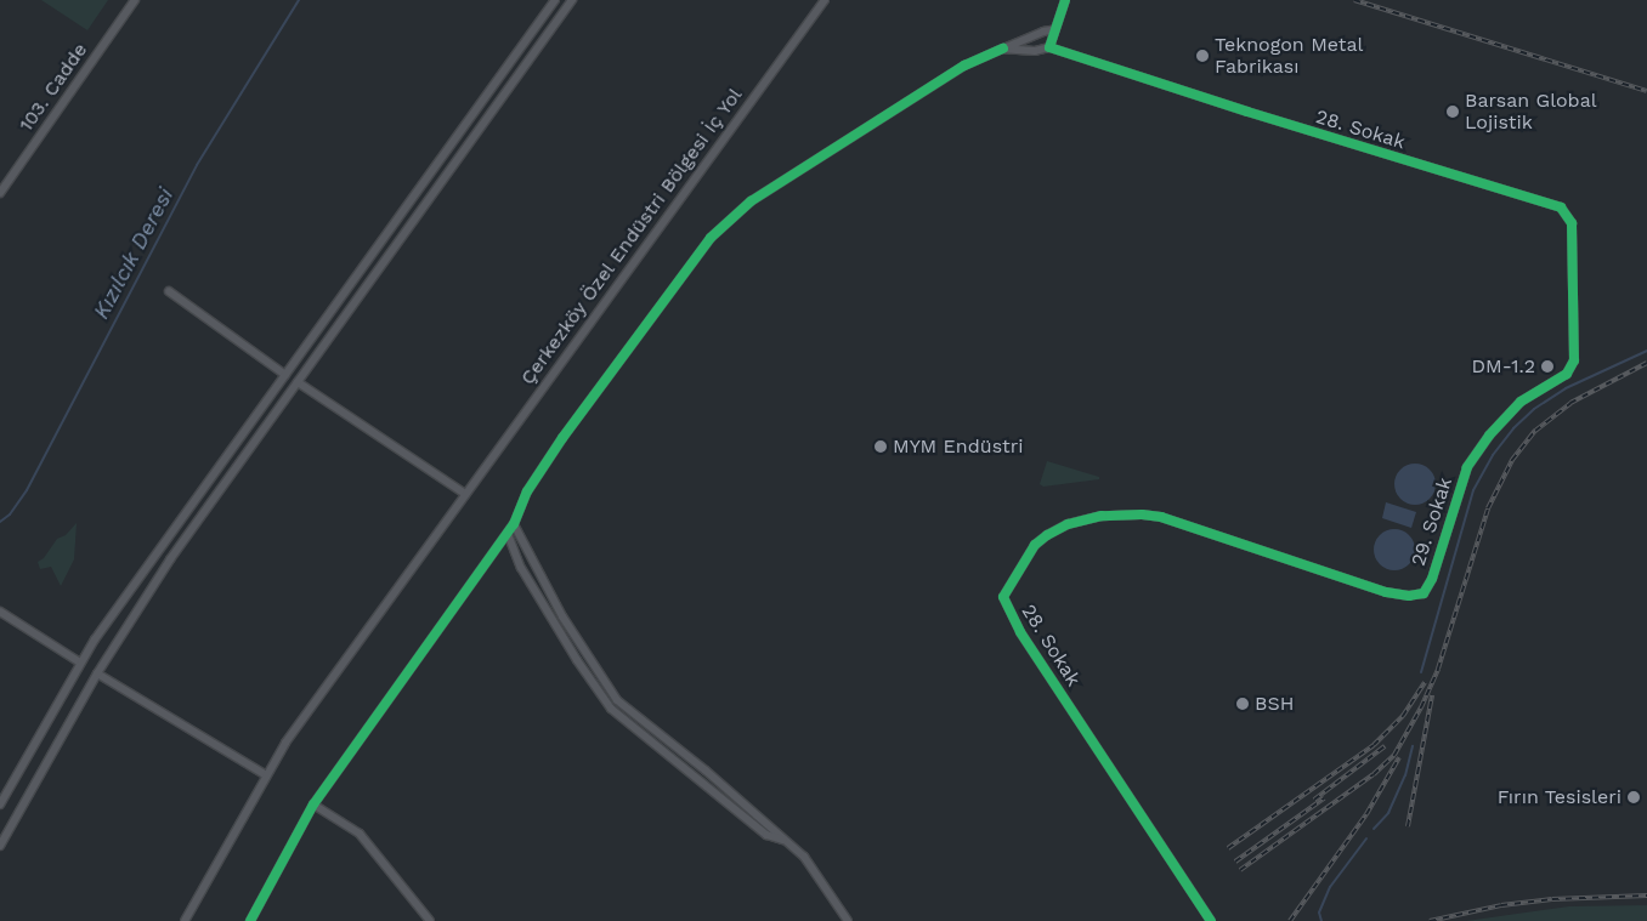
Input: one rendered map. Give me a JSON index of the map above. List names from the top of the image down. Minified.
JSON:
{"streets":{"street":["103. Cadde","28. Sokak","Çerkezköy Özel Endüstri Bölgesi İç Yol","29. Sokak"]},"crossings":[["28. Sokak","29. Sokak"]],"water":["Kızılcık Deresi"],"places":["Teknogon Metal Fabrikası","Barsan Global Lojistik","DM-1.2","MYM Endüstri","BSH","Fırın Tesisleri"]}
